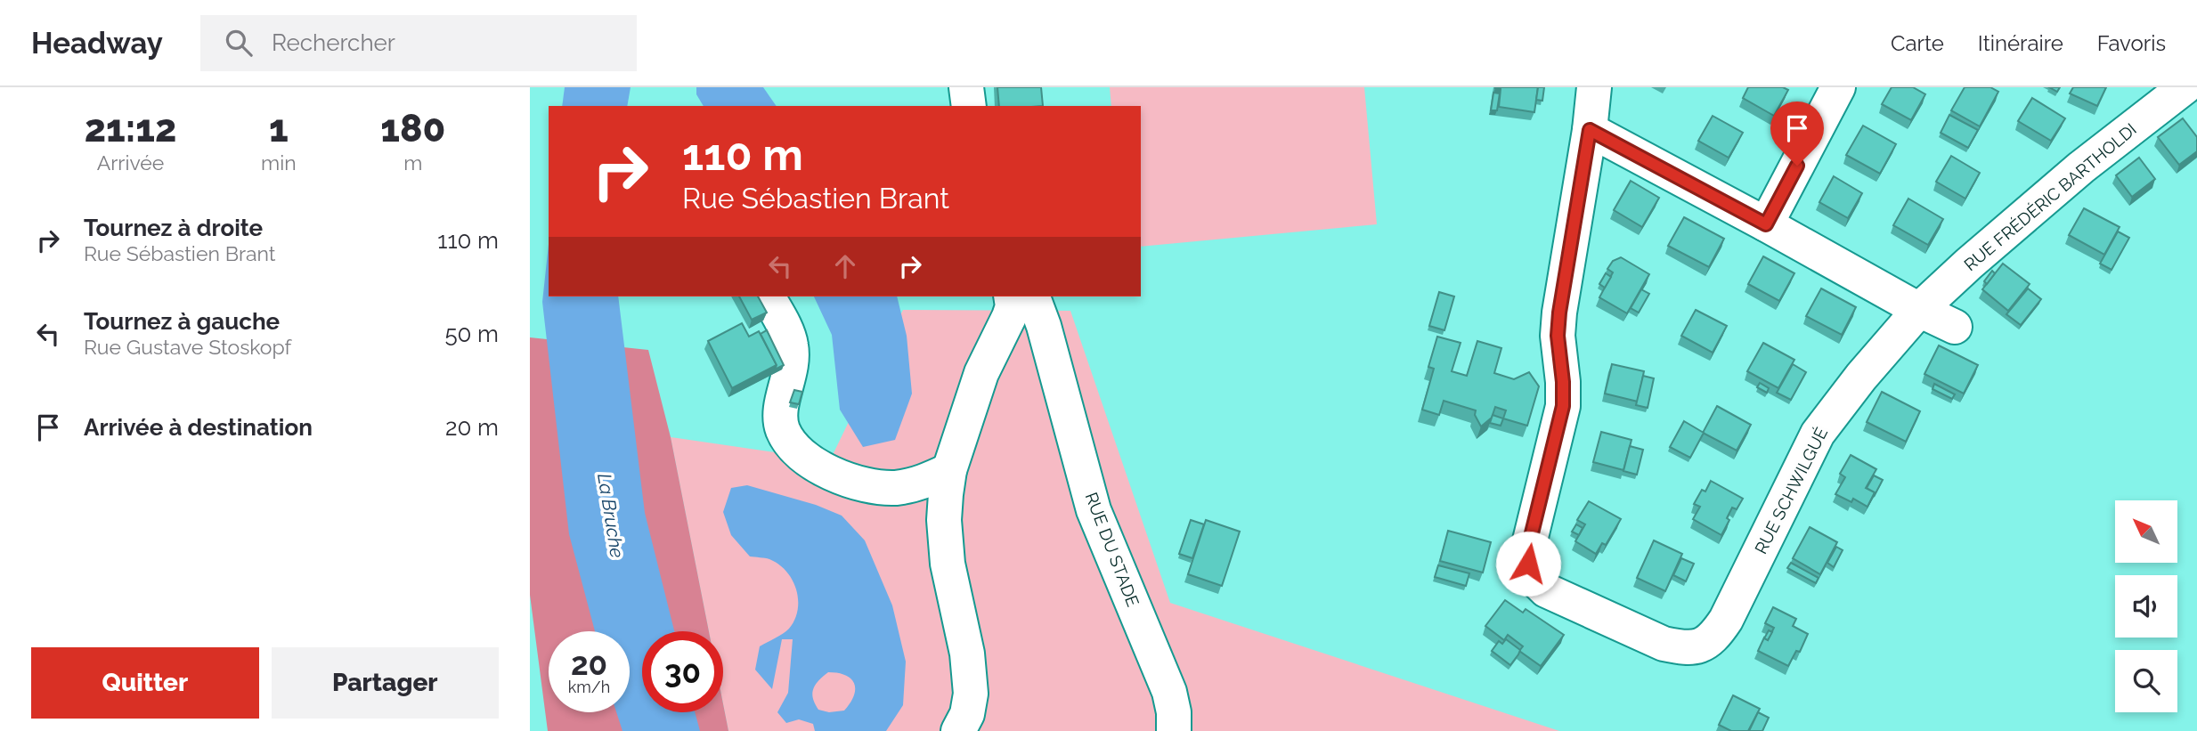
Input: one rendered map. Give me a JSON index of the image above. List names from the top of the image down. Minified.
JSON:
{"streets":{"street":["RUE FRÉDÉRIC BARTHOLDI","RUE SCHWILGUÉ","RUE DU STADE"]},"crossings":[["RUE FRÉDÉRIC BARTHOLDI","RUE SCHWILGUÉ"]],"water":["La Bruche"],"north":"top left","page":{"header":"Headway","search":"Rechercher","nav":["Carte","Itinéraire","Favoris"],"eta":["21:12","Arrivée","1","min","180","m"],"turn":["110 m","Rue Sébastien Brant"],"list":[{"name":"Tournez à droite","note":"Rue Sébastien Brant","value":"110 m"},{"name":"Tournez à gauche","note":"Rue Gustave Stoskopf","value":"50 m"},{"name":"Arrivée à destination","value":"20 m"}],"speed":"20 km/h","limit":"30","buttons":["Quitter","Partager"]}}
